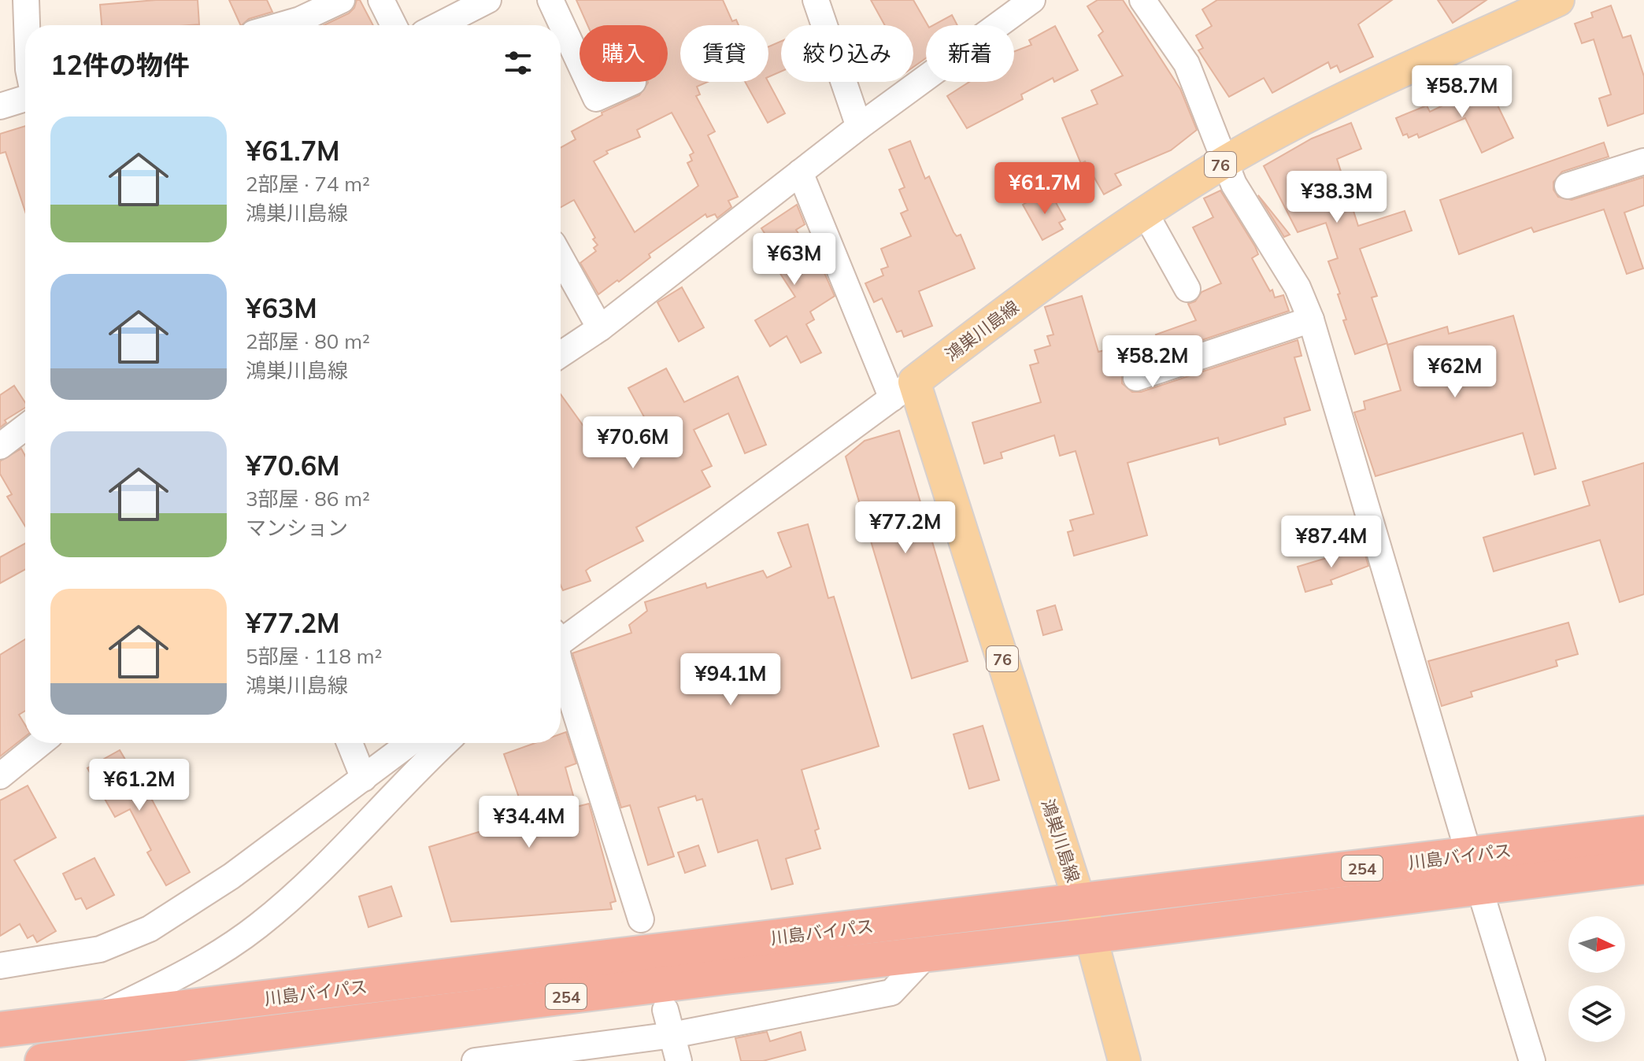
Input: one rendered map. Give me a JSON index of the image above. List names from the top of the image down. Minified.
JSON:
{"streets":{"highway":["川島バイパス","254"],"main road":["76","鴻巣川島線"]},"crossings":[["鴻巣川島線","川島バイパス"]],"north":"right","page":{"chip":["購入","賃貸","絞り込み","新着"],"heading":"12件の物件","price":["¥58.7M","¥61.7M","¥38.3M","¥63M","¥58.2M","¥62M","¥70.6M","¥77.2M","¥87.4M","¥94.1M","¥61.2M","¥34.4M"],"list":[{"name":"¥61.7M","note":"2部屋 · 74 m² · 鴻巣川島線"},{"name":"¥63M","note":"2部屋 · 80 m² · 鴻巣川島線"},{"name":"¥70.6M","note":"3部屋 · 86 m² · マンション"},{"name":"¥77.2M","note":"5部屋 · 118 m² · 鴻巣川島線"}]}}
